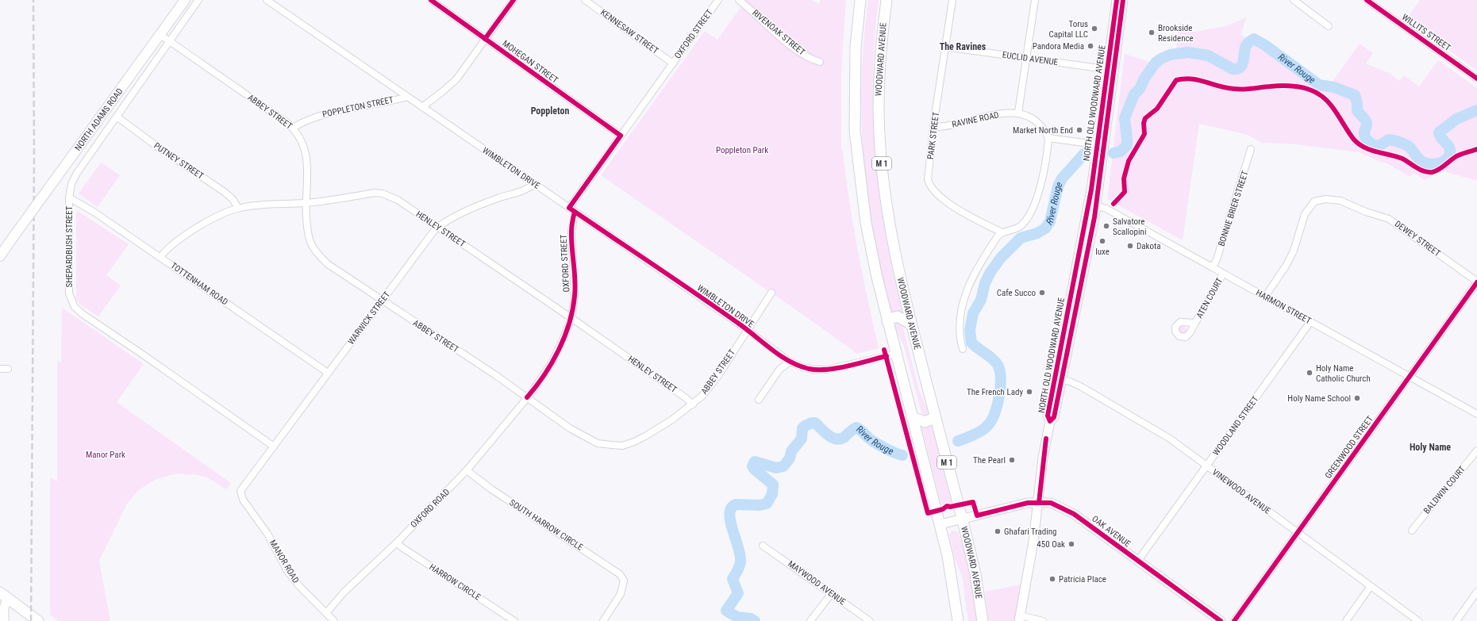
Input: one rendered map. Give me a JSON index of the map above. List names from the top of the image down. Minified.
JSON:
{"streets":{"main road":["WOODWARD AVENUE","NORTH ADAMS ROAD","M 1"],"street":["KENNESAW STREET","RIVENOAK STREET","WILLITS STREET","OXFORD STREET","EUCLID AVENUE","MOHEGAN STREET","NORTH OLD WOODWARD AVENUE","POPPLETON STREET","ABBEY STREET","RAVINE ROAD","PARK STREET","PUTNEY STREET","WIMBLETON DRIVE","BONNIE BRIER STREET","HENLEY STREET","DEWEY STREET","SHEPARDBUSH STREET","TOTTENHAM ROAD","ATEN COURT","HARMON STREET","WARWICK STREET","WOODLAND STREET","GREENWOOD STREET","BALDWIN COURT","VINEWOOD AVENUE","OXFORD ROAD","SOUTH HARROW CIRCLE","OAK AVENUE","MANOR ROAD","HARROW CIRCLE","MAYWOOD AVENUE"]},"crossings":[["KENNESAW STREET","OXFORD STREET"],["OXFORD STREET","MOHEGAN STREET"],["OXFORD STREET","ABBEY STREET"],["OXFORD STREET","WIMBLETON DRIVE"],["OXFORD STREET","HENLEY STREET"],["OXFORD STREET","OXFORD ROAD"],["EUCLID AVENUE","NORTH OLD WOODWARD AVENUE"],["EUCLID AVENUE","PARK STREET"],["WOODWARD AVENUE","OAK AVENUE"],["NORTH OLD WOODWARD AVENUE","HARMON STREET"],["NORTH OLD WOODWARD AVENUE","VINEWOOD AVENUE"],["NORTH OLD WOODWARD AVENUE","OAK AVENUE"],["POPPLETON STREET","ABBEY STREET"],["POPPLETON STREET","WIMBLETON DRIVE"],["ABBEY STREET","NORTH ADAMS ROAD"],["ABBEY STREET","WIMBLETON DRIVE"],["ABBEY STREET","HENLEY STREET"],["ABBEY STREET","SHEPARDBUSH STREET"],["ABBEY STREET","WARWICK STREET"],["ABBEY STREET","OXFORD ROAD"],["RAVINE ROAD","PARK STREET"],["PUTNEY STREET","HENLEY STREET"],["PUTNEY STREET","SHEPARDBUSH STREET"],["M 1","WIMBLETON DRIVE"],["M 1","OAK AVENUE"],["WIMBLETON DRIVE","WARWICK STREET"],["BONNIE BRIER STREET","HARMON STREET"],["HENLEY STREET","TOTTENHAM ROAD"],["HENLEY STREET","WARWICK STREET"],["DEWEY STREET","HARMON STREET"],["DEWEY STREET","GREENWOOD STREET"],["SHEPARDBUSH STREET","TOTTENHAM ROAD"],["SHEPARDBUSH STREET","WARWICK STREET"],["TOTTENHAM ROAD","WARWICK STREET"],["ATEN COURT","HARMON STREET"],["HARMON STREET","WOODLAND STREET"],["HARMON STREET","GREENWOOD STREET"],["WARWICK STREET","MANOR ROAD"],["WOODLAND STREET","VINEWOOD AVENUE"],["WOODLAND STREET","OAK AVENUE"],["GREENWOOD STREET","VINEWOOD AVENUE"],["OXFORD ROAD","SOUTH HARROW CIRCLE"],["OXFORD ROAD","MANOR ROAD"],["OXFORD ROAD","HARROW CIRCLE"]],"districts":["The Ravines","Poppleton","Holy Name"],"water":["River Rouge"],"parks":["Poppleton Park","Manor Park"],"places":["Torus Capital LLC","Brookside Residence","Pandora Media","Market North End","Salvatore Scallopini","luxe","Dakota","Cafe Succo","Holy Name Catholic Church","The French Lady","Holy Name School","The Pearl","Ghafari Trading","450 Oak","Patricia Place"]}
